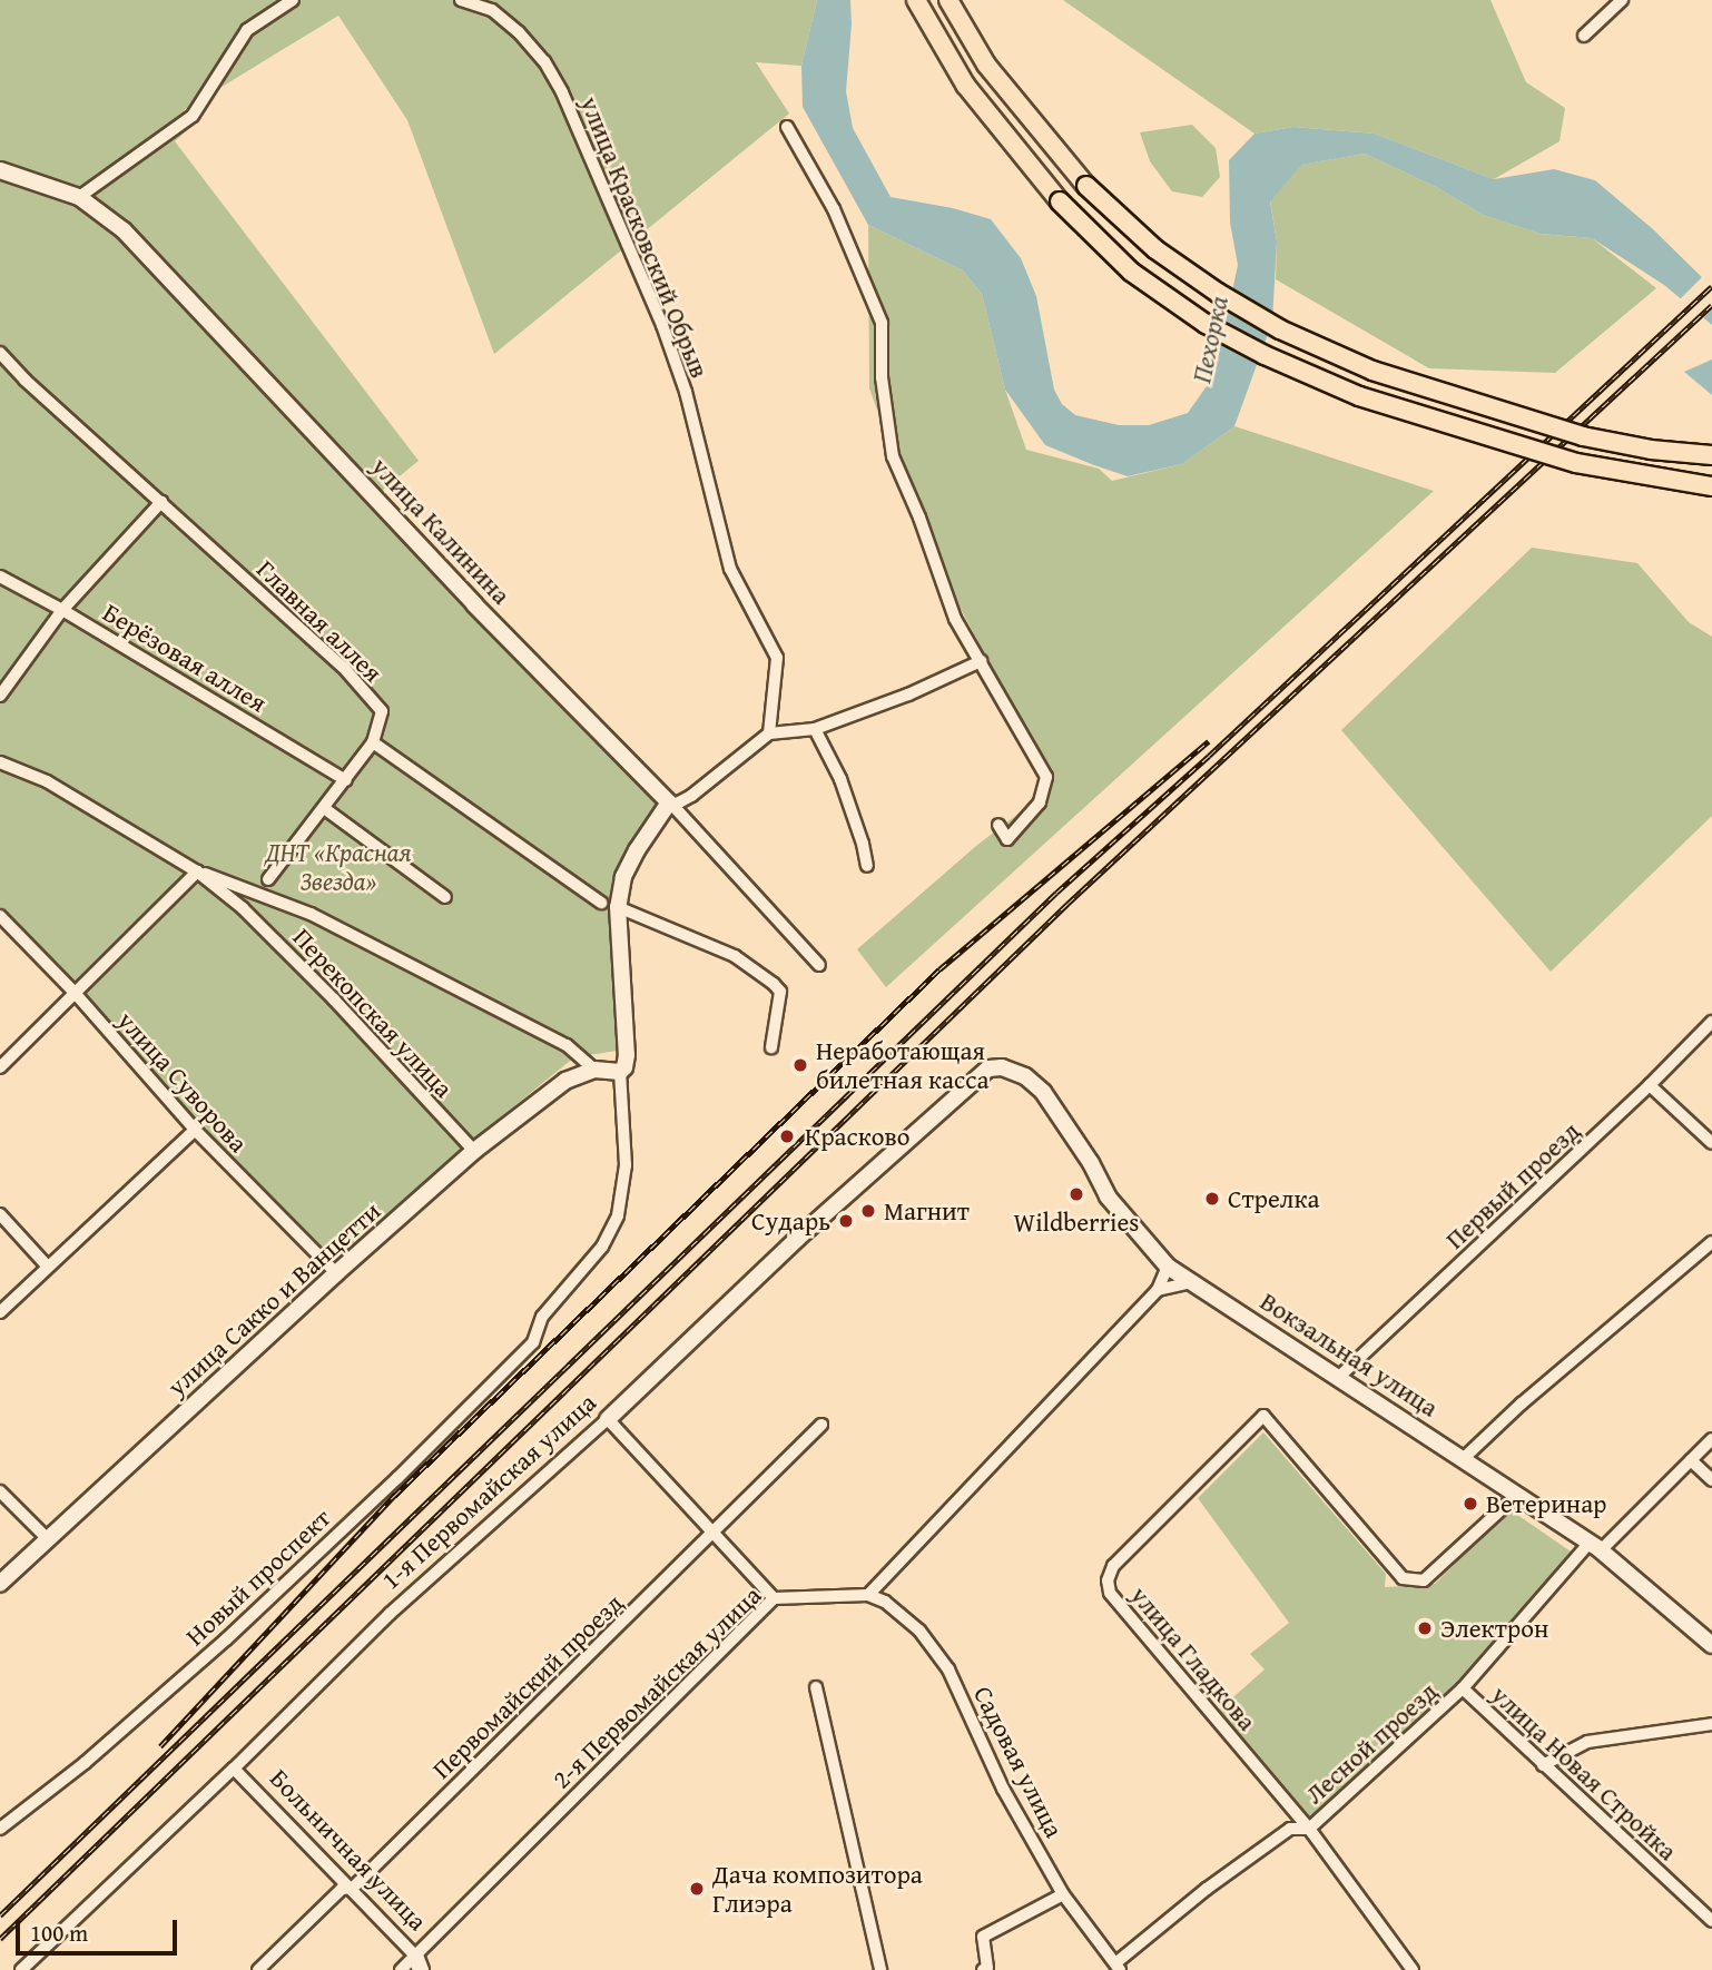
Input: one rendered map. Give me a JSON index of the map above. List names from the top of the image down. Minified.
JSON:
{"streets":{"main road":["улица Калинина","улица Сакко и Ванцетти","Вокзальная улица","1-я Первомайская улица"],"street":["улица Красковский Обрыв","Главная аллея","Берёзовая аллея","Перекопская улица","улица Суворова","Первый проезд","Новый проспект","улица Гладкова","Первомайский проезд","2-я Первомайская улица","Лесной проезд","Садовая улица","улица Новая Стройка","Больничная улица"]},"crossings":[["Перекопская улица","улица Сакко и Ванцетти"],["улица Суворова","улица Сакко и Ванцетти"],["Первый проезд","Вокзальная улица"],["Вокзальная улица","1-я Первомайская улица"],["Вокзальная улица","улица Гладкова"],["Вокзальная улица","Лесной проезд"],["1-я Первомайская улица","Больничная улица"],["улица Гладкова","Лесной проезд"],["Первомайский проезд","Больничная улица"],["2-я Первомайская улица","Садовая улица"],["2-я Первомайская улица","Больничная улица"],["Лесной проезд","Садовая улица"],["Лесной проезд","улица Новая Стройка"]],"water":["Пехорка"],"parks":["ДНТ «Красная Звезда»"],"places":["Неработающая билетная касса","Красково","Wildberries","Стрелка","Магнит","Сударь","Ветеринар","Электрон","Дача композитора Глиэра"],"scale_bar":"100 m"}
